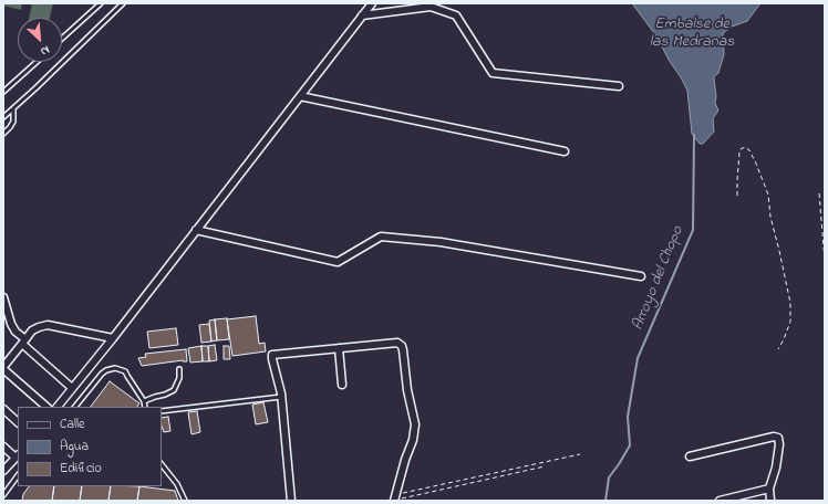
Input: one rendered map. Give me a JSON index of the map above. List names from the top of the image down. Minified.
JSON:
{"water":["Embalse de las Medranas","Arroyo del Chopo"],"legend":["Calle","Agua","Edificio"],"north":"bottom right"}
